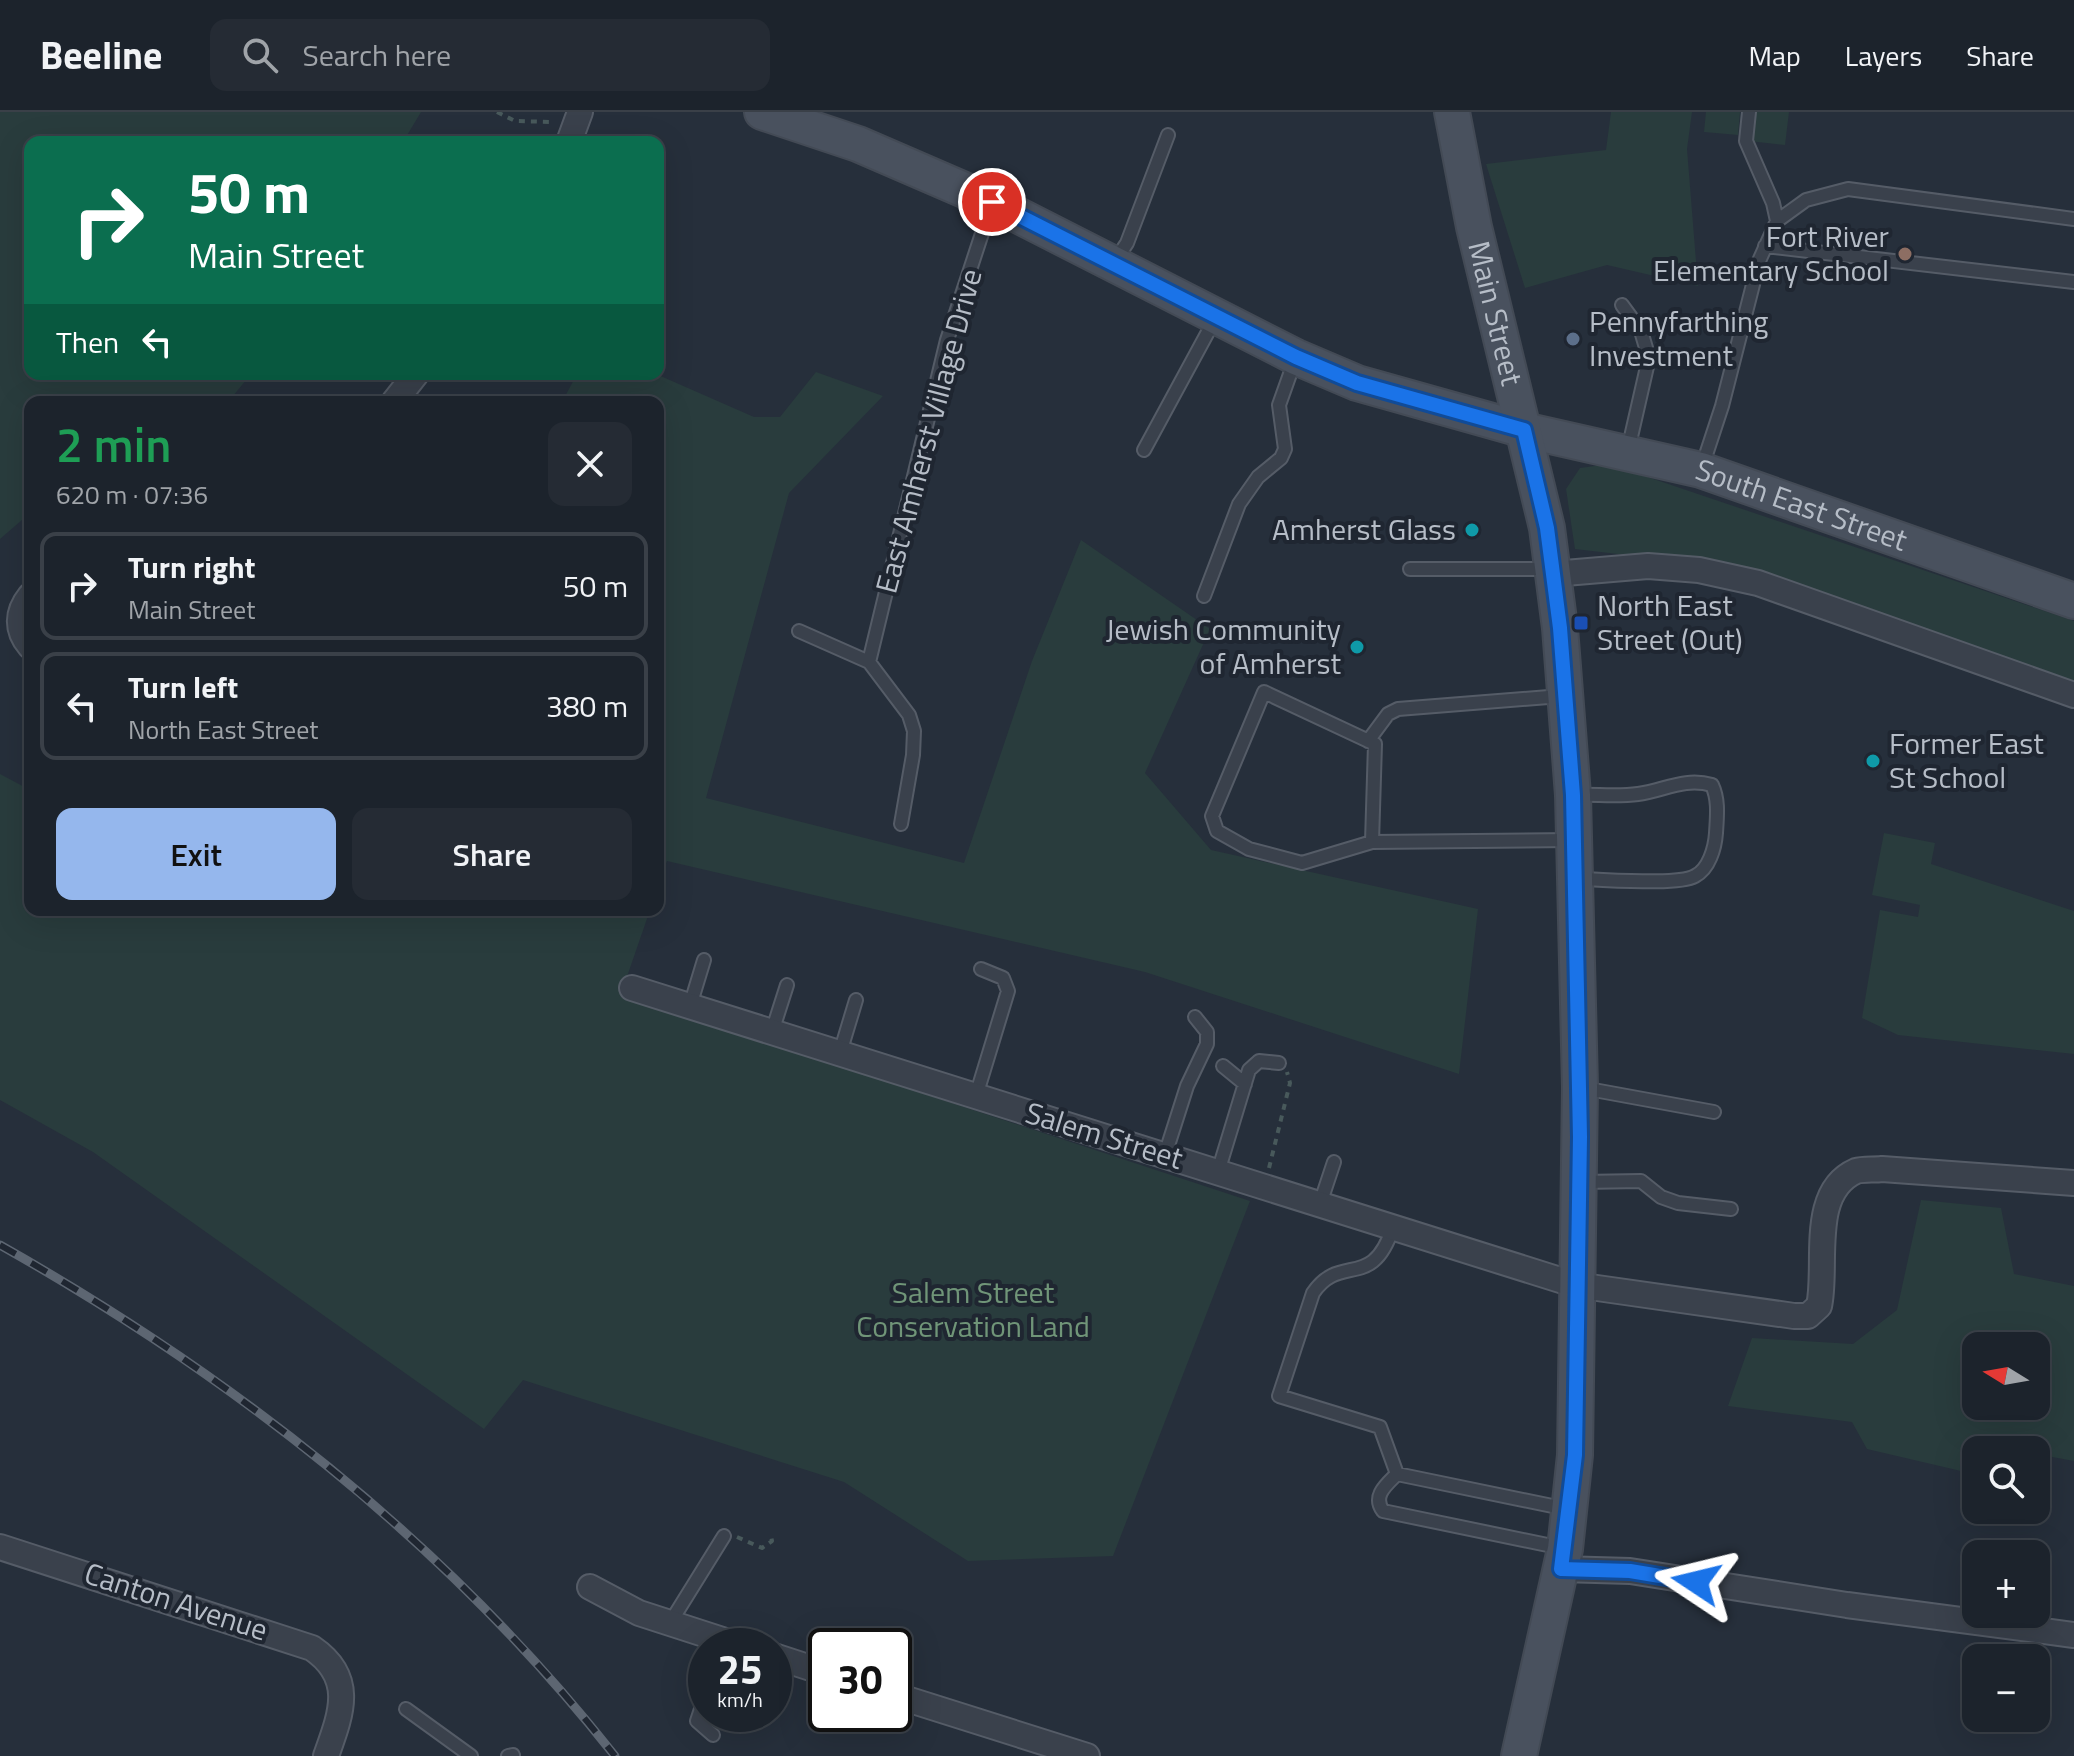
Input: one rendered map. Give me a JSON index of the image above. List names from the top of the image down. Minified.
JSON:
{"streets":{"main road":["Main Street","South East Street"],"street":["Salem Street","Canton Avenue"],"lane":["East Amherst Village Drive"]},"crossings":[["Main Street","South East Street"],["Main Street","Salem Street"],["East Amherst Village Drive","South East Street"]],"parks":["Salem Street Conservation Land"],"places":{"other":["Fort River Elementary School","Pennyfarthing Investment","Amherst Glass","Jewish Community of Amherst","Former East St School"],"transit":["North East Street (Out)"]},"north":"left","page":{"header":"Beeline","search":"Search here","nav":["Map","Layers","Share"],"turn":["50 m","Main Street"],"then":"Then","heading":["2 min","620 m · 07:36"],"list":[{"name":"Turn right","note":"Main Street","value":"50 m"},{"name":"Turn left","note":"North East Street","value":"380 m"}],"buttons":["Exit","Share"],"map_buttons":["+","−"],"speed":"25 km/h","limit":"30"}}
